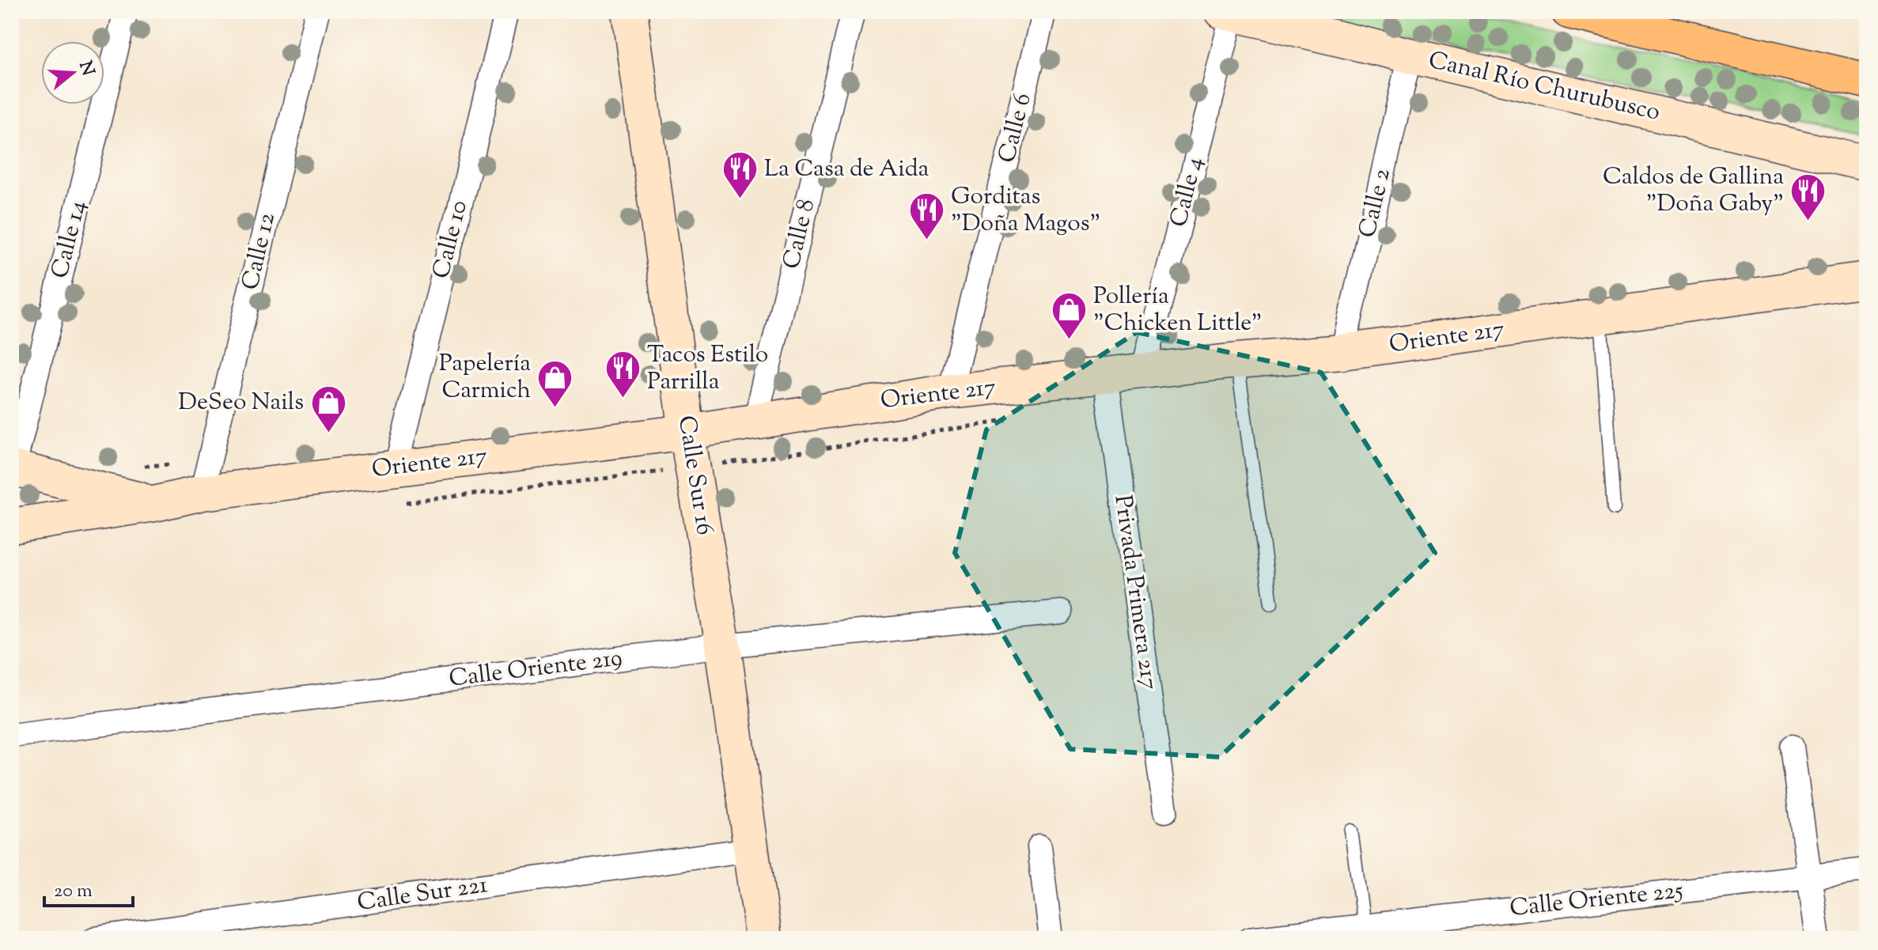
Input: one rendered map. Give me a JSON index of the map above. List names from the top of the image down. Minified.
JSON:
{"streets":{"street":["Canal Río Churubusco","Calle 6","Calle 4","Calle 2","Calle 8","Calle 14","Calle 10","Calle 12","Oriente 217","Calle Sur 16","Privada Primera 217","Calle Oriente 219","Calle Sur 221","Calle Oriente 225"]},"crossings":[["Canal Río Churubusco","Calle 4"],["Canal Río Churubusco","Calle 2"],["Calle 6","Oriente 217"],["Calle 4","Oriente 217"],["Calle 2","Oriente 217"],["Calle 8","Oriente 217"],["Calle 10","Oriente 217"],["Calle 12","Oriente 217"],["Oriente 217","Calle Sur 16"],["Oriente 217","Privada Primera 217"],["Calle Sur 16","Calle Oriente 219"],["Calle Sur 16","Calle Sur 221"]],"places":{"restaurant":["La Casa de Aida","Caldos de Gallina \"Doña Gaby\"","Gorditas \"Doña Magos\"","Tacos Estilo Parrilla"],"shop":["Pollería \"Chicken Little\"","Papelería Carmich","DeSeo Nails"]},"scale_bar":"20 m","north":"right"}
